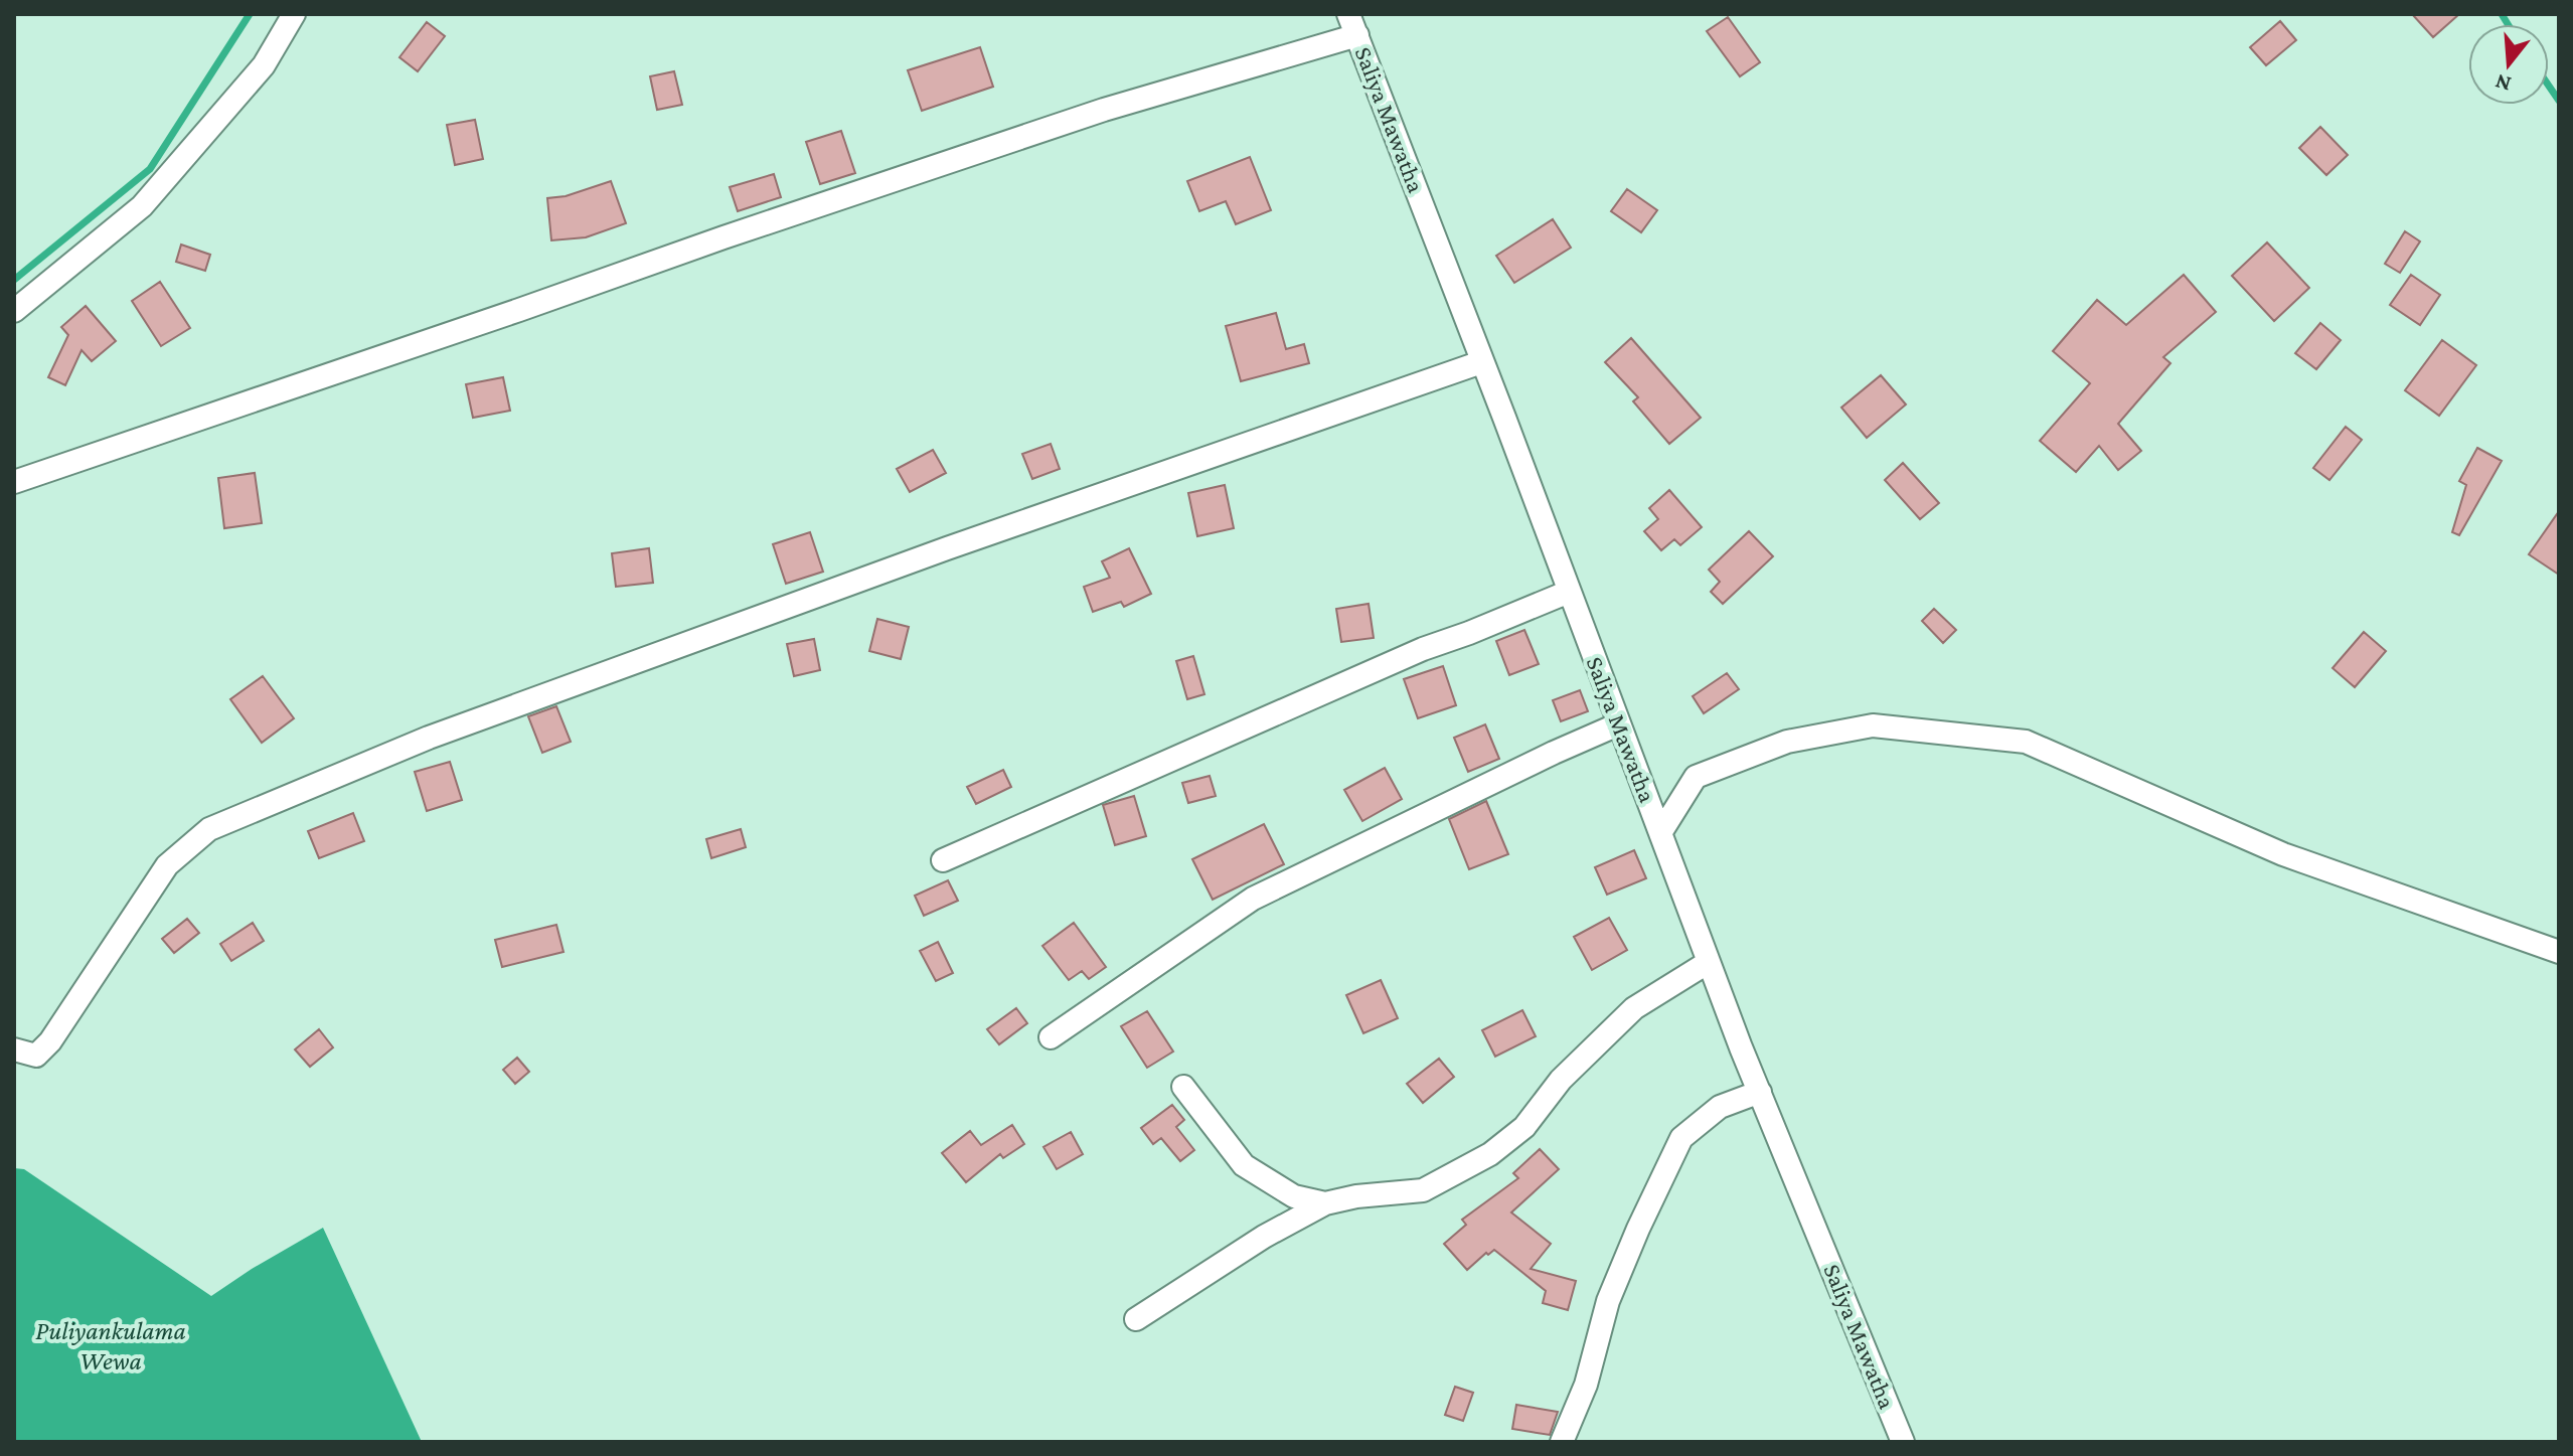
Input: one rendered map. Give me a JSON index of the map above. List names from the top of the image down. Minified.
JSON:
{"streets":{"street":["Saliya Mawatha"]},"water":["Puliyankulama Wewa"],"north":"bottom"}
